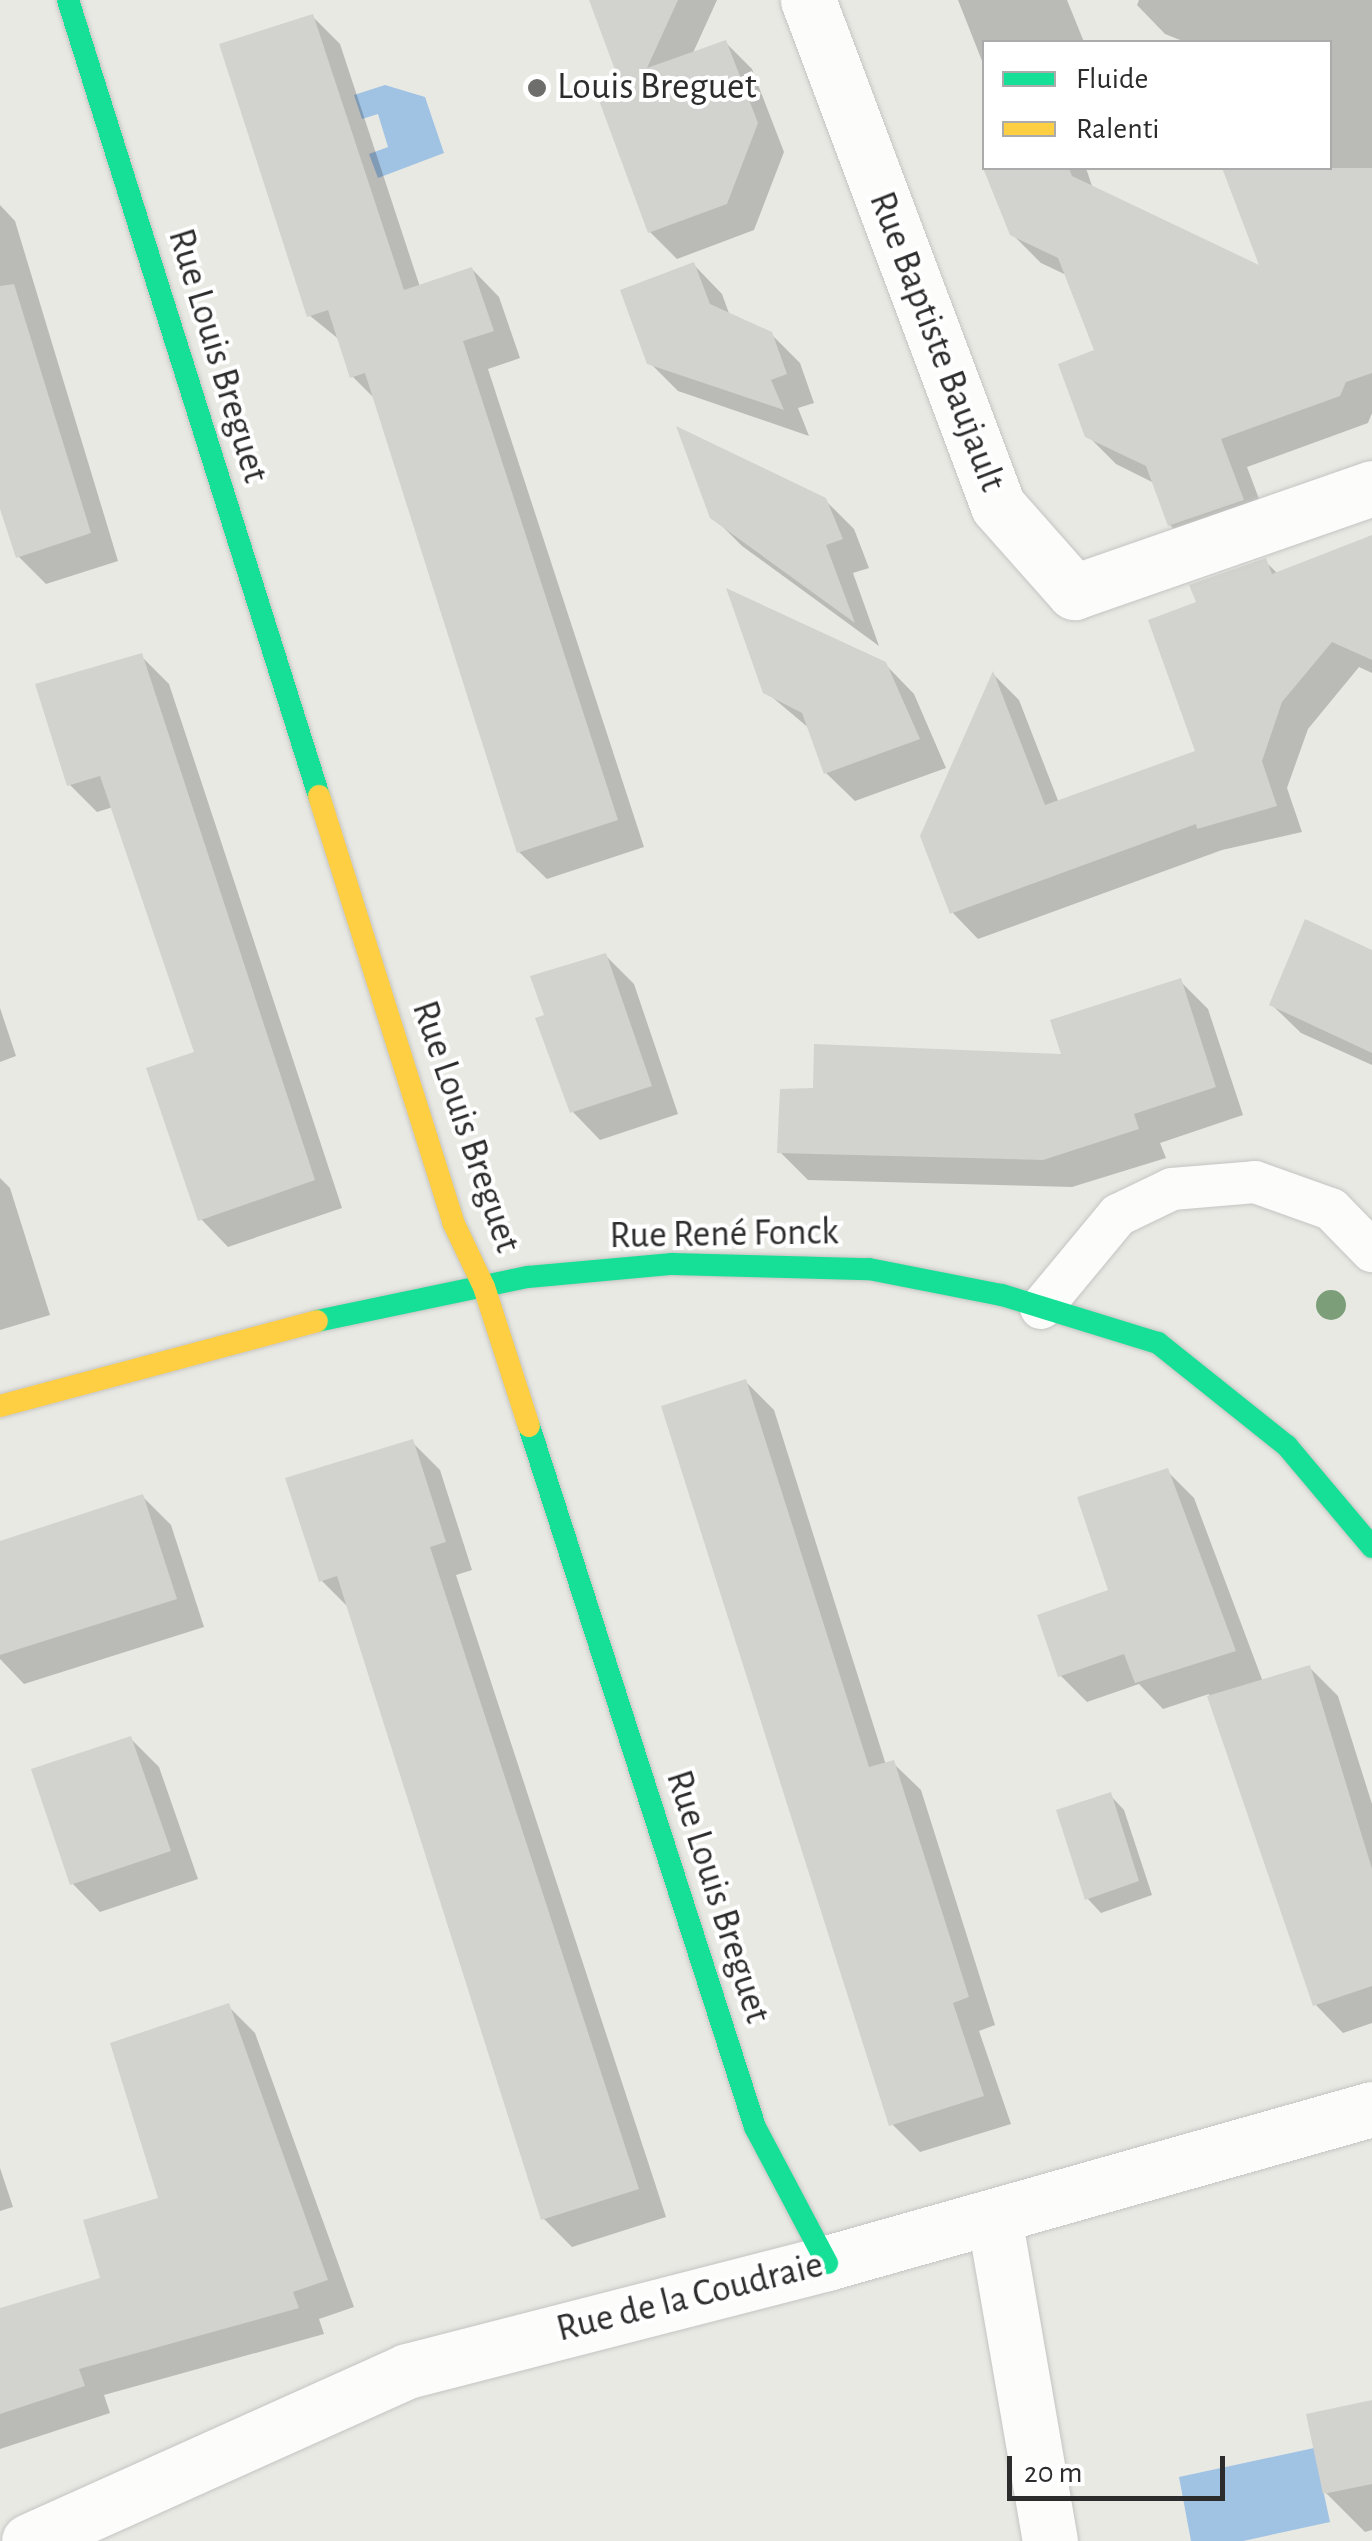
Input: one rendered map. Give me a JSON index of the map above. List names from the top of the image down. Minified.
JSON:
{"streets":{"street":["Rue Baptiste Baujault","Rue Louis Breguet","Rue René Fonck","Rue de la Coudraie"]},"crossings":[["Rue Louis Breguet","Rue René Fonck"],["Rue Louis Breguet","Rue de la Coudraie"]],"places":["Louis Breguet"],"legend":["Fluide","Ralenti"],"scale_bar":"20 m"}
